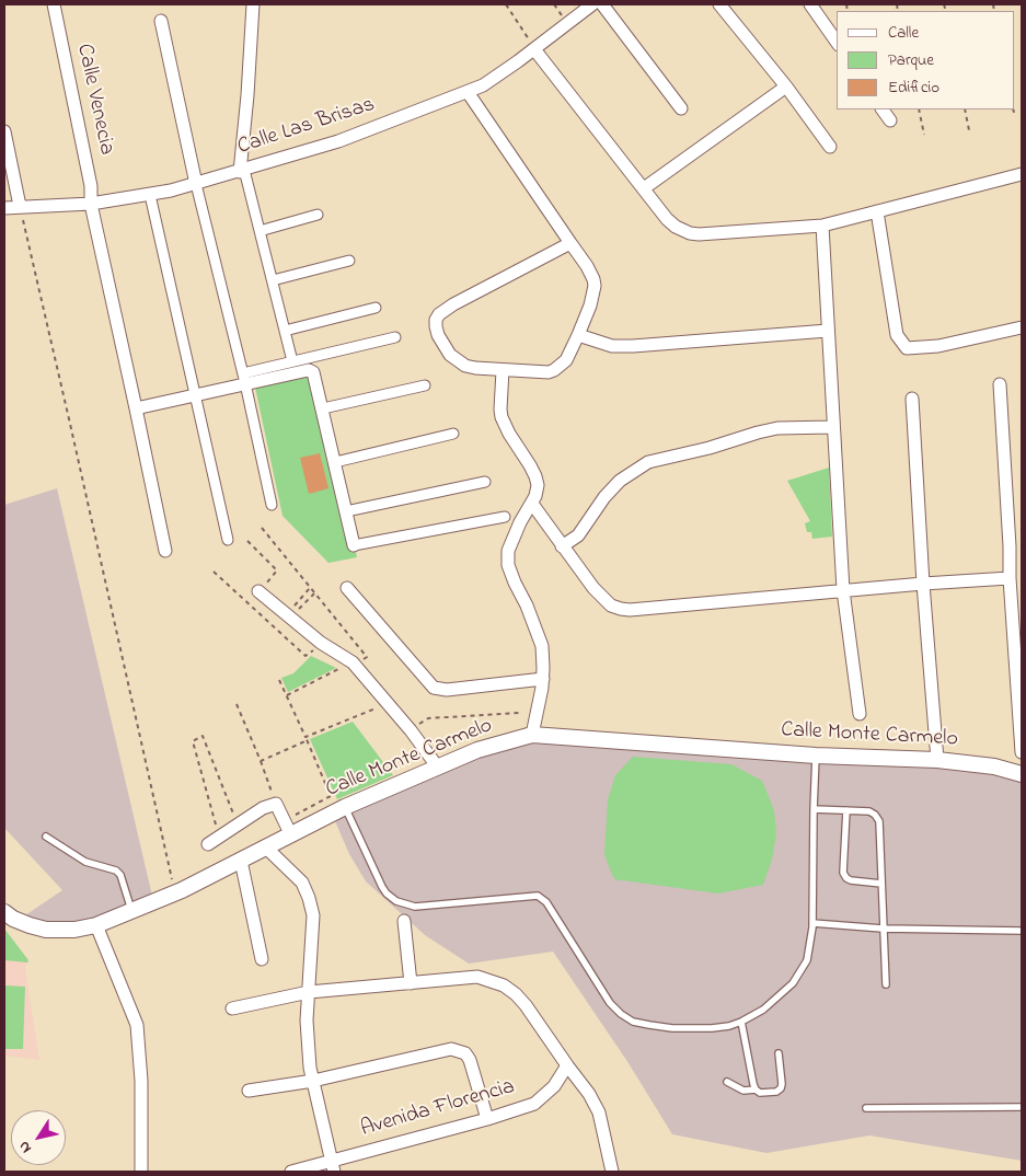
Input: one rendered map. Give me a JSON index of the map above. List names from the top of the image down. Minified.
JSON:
{"streets":{"street":["Calle Venecia","Calle Las Brisas","Calle Monte Carmelo","Avenida Florencia"]},"crossings":[["Calle Venecia","Calle Las Brisas"]],"legend":["Calle","Parque","Edificio"],"north":"bottom left"}
